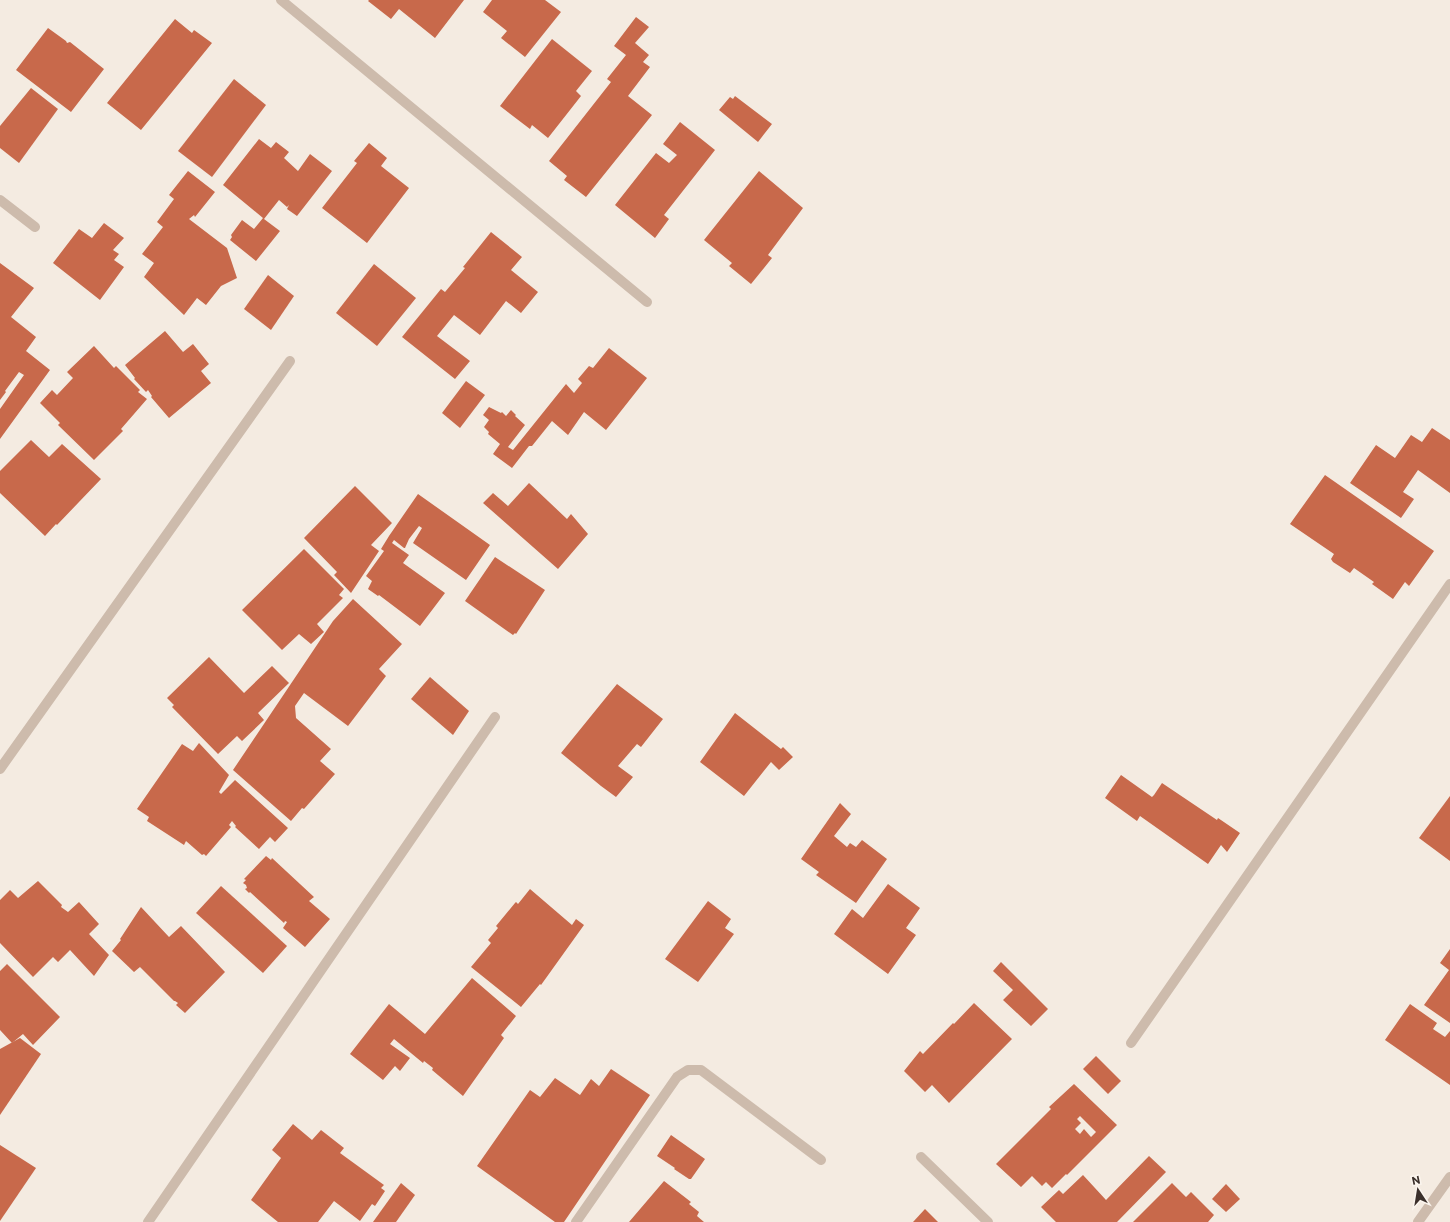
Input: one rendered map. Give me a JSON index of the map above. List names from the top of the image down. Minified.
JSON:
{"north":"top"}
